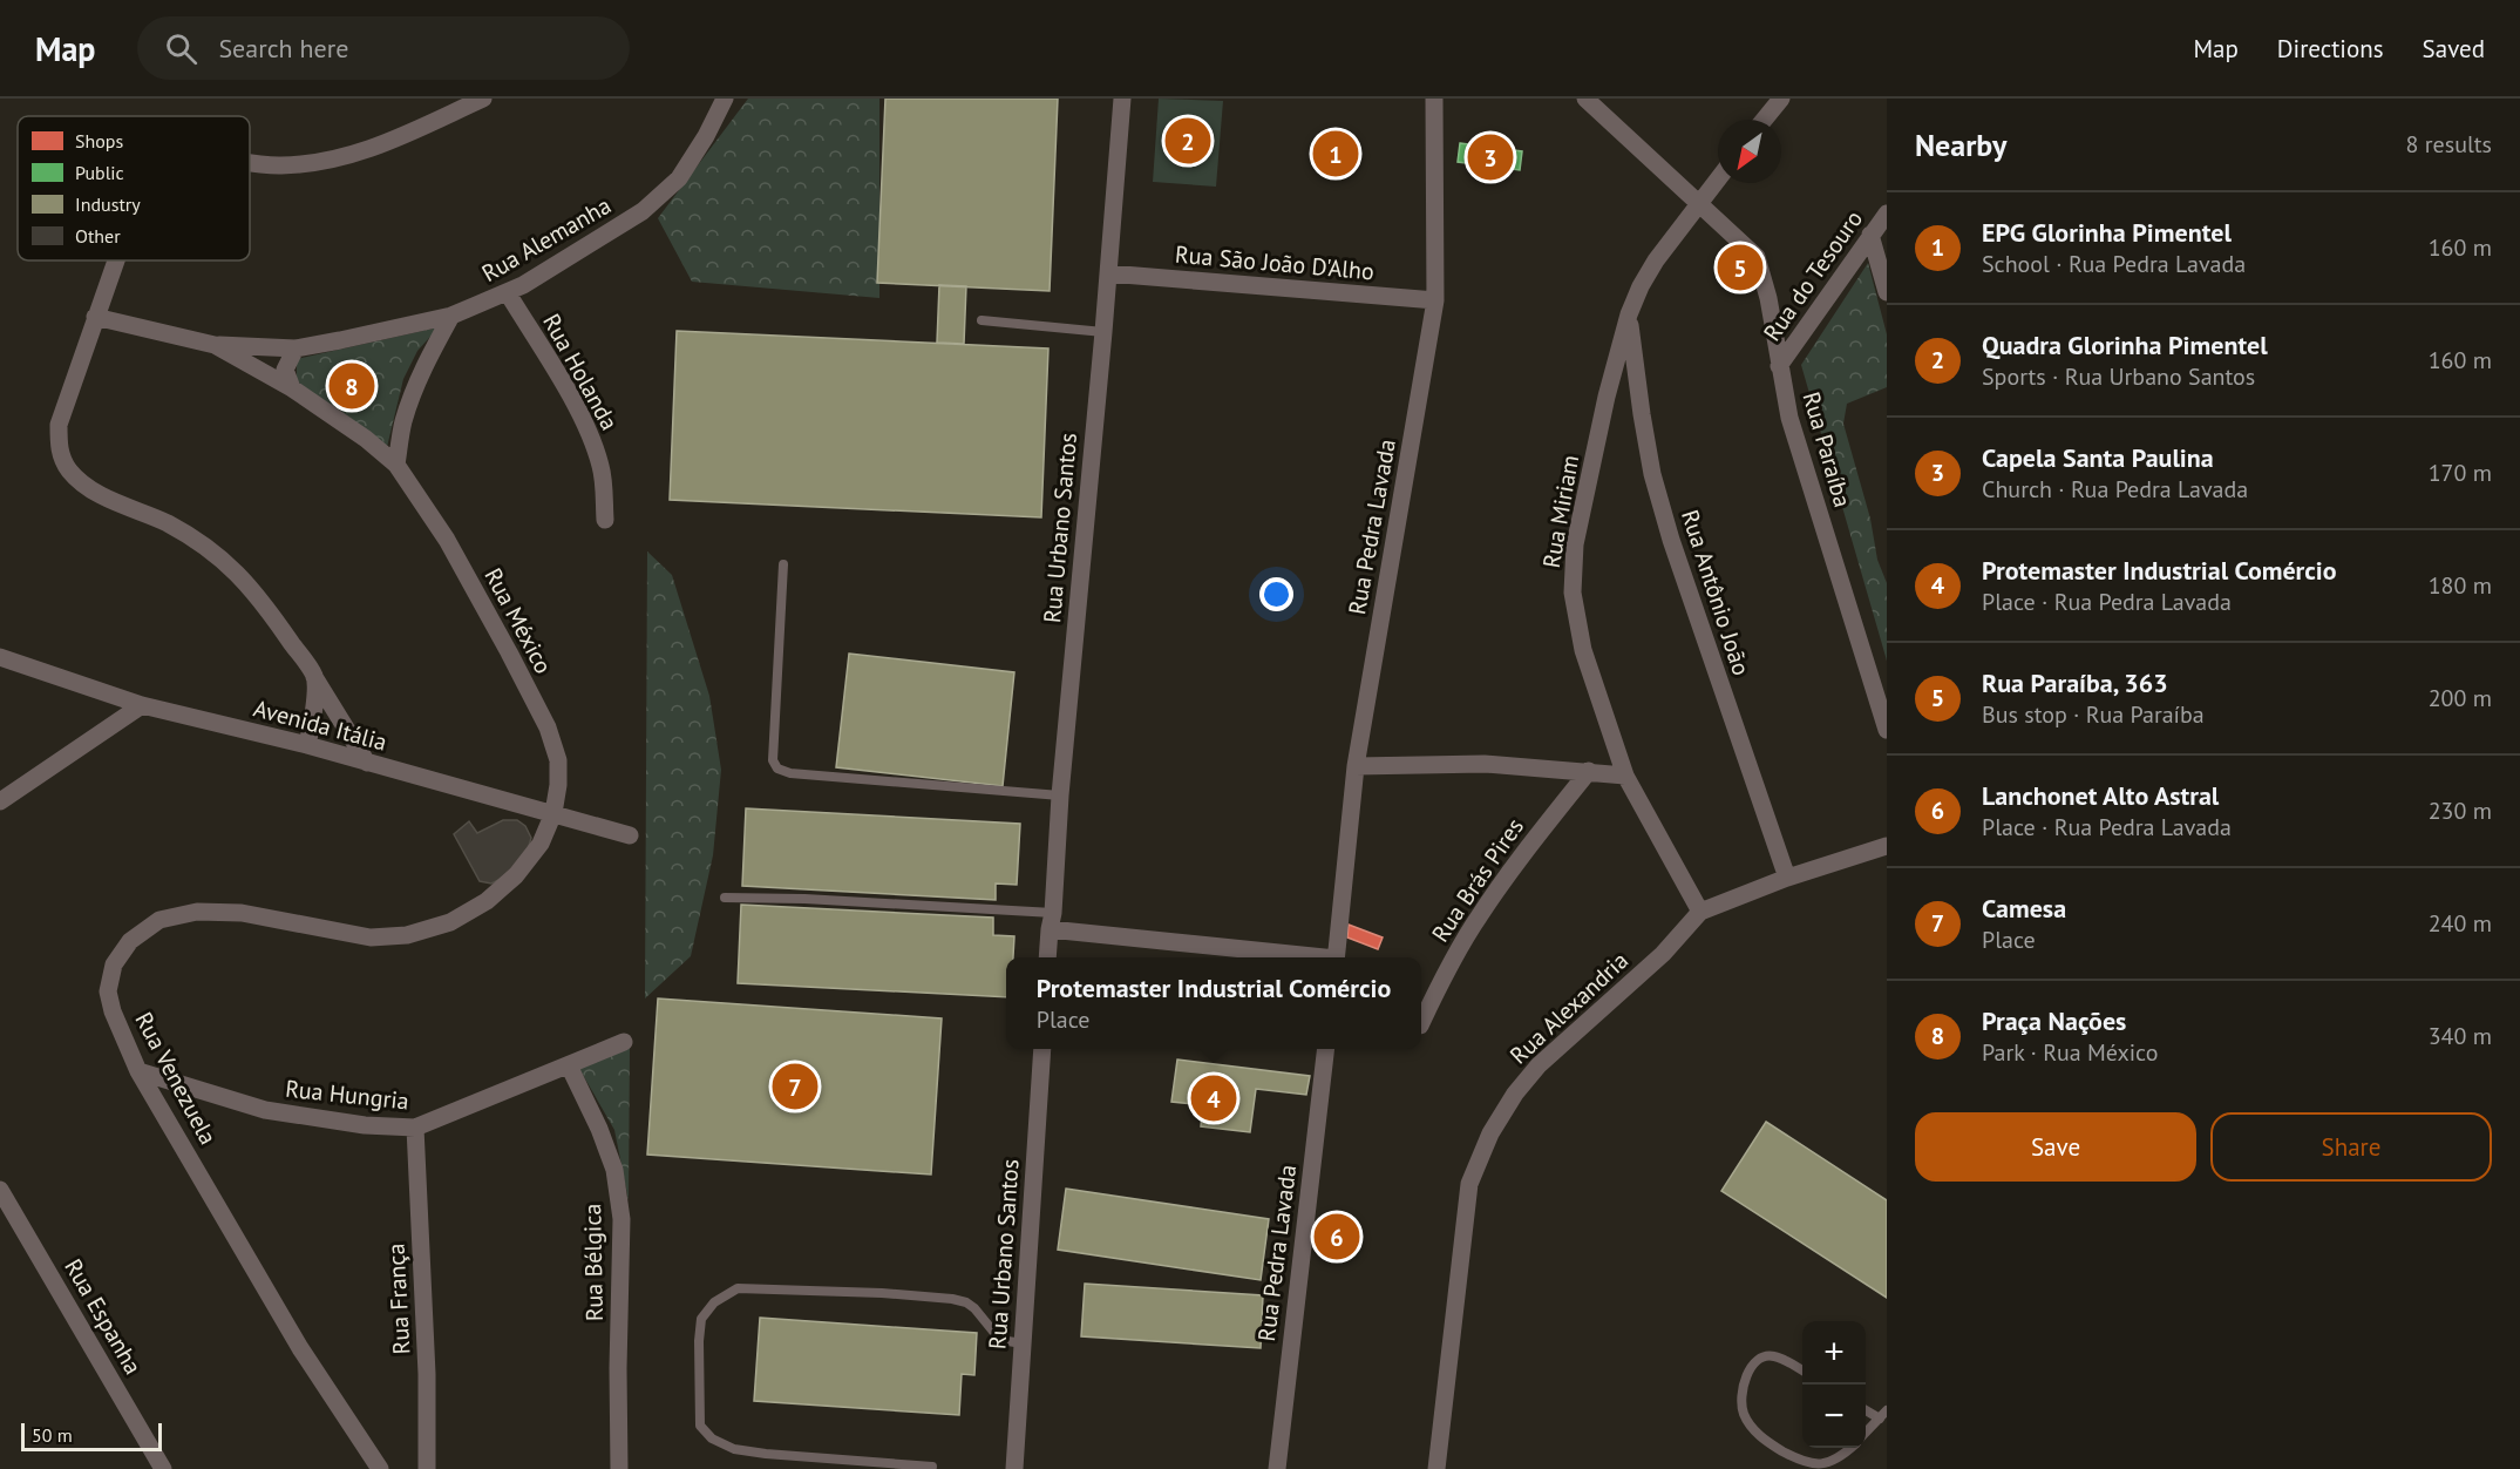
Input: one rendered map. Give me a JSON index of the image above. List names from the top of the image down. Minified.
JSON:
{"streets":{"street":["Rua Alemanha","Rua São João D'Alho","Rua do Tesouro","Rua Holanda","Rua Paraíba","Rua Miriam","Rua Pedra Lavada","Rua Urbano Santos","Rua Antônio João","Rua México","Avenida Itália","Rua Brás Pires","Rua Alexandria","Rua Venezuela","Rua Hungria","Rua Bélgica","Rua França","Rua Espanha"]},"crossings":[["Rua Alemanha","Rua Holanda"],["Rua Alemanha","Rua México"],["Rua São João D'Alho","Rua Pedra Lavada"],["Rua São João D'Alho","Rua Urbano Santos"],["Rua do Tesouro","Rua Paraíba"],["Rua Paraíba","Rua Miriam"],["Rua Miriam","Rua Antônio João"],["Rua Miriam","Rua Alexandria"],["Rua Antônio João","Rua Alexandria"],["Rua México","Avenida Itália"],["Rua México","Rua Venezuela"],["Avenida Itália","Rua Venezuela"],["Rua Venezuela","Rua Hungria"],["Rua Hungria","Rua Bélgica"],["Rua Hungria","Rua França"]],"legend":["Shops","Public","Industry","Other"],"scale_bar":"50 m","north":"bottom left","page":{"header":"Map","search":"Search here","nav":["Map","Directions","Saved"],"heading":["Nearby","8 results"],"pins":["2","1","3","5","8","7","4","6"],"list":[{"mark":"1","name":"EPG Glorinha Pimentel","note":"School · Rua Pedra Lavada","value":"160 m"},{"mark":"2","name":"Quadra Glorinha Pimentel","note":"Sports · Rua Urbano Santos","value":"160 m"},{"mark":"3","name":"Capela Santa Paulina","note":"Church · Rua Pedra Lavada","value":"170 m"},{"mark":"4","name":"Protemaster Industrial Comércio","note":"Place · Rua Pedra Lavada","value":"180 m"},{"mark":"5","name":"Rua Paraíba, 363","note":"Bus stop · Rua Paraíba","value":"200 m"},{"mark":"6","name":"Lanchonet Alto Astral","note":"Place · Rua Pedra Lavada","value":"230 m"},{"mark":"7","name":"Camesa","note":"Place","value":"240 m"},{"mark":"8","name":"Praça Nações","note":"Park · Rua México","value":"340 m"}],"popup":["Protemaster Industrial Comércio","Place"],"buttons":["Save","Share"],"map_buttons":["+","−"],"scale":"50 m"}}
